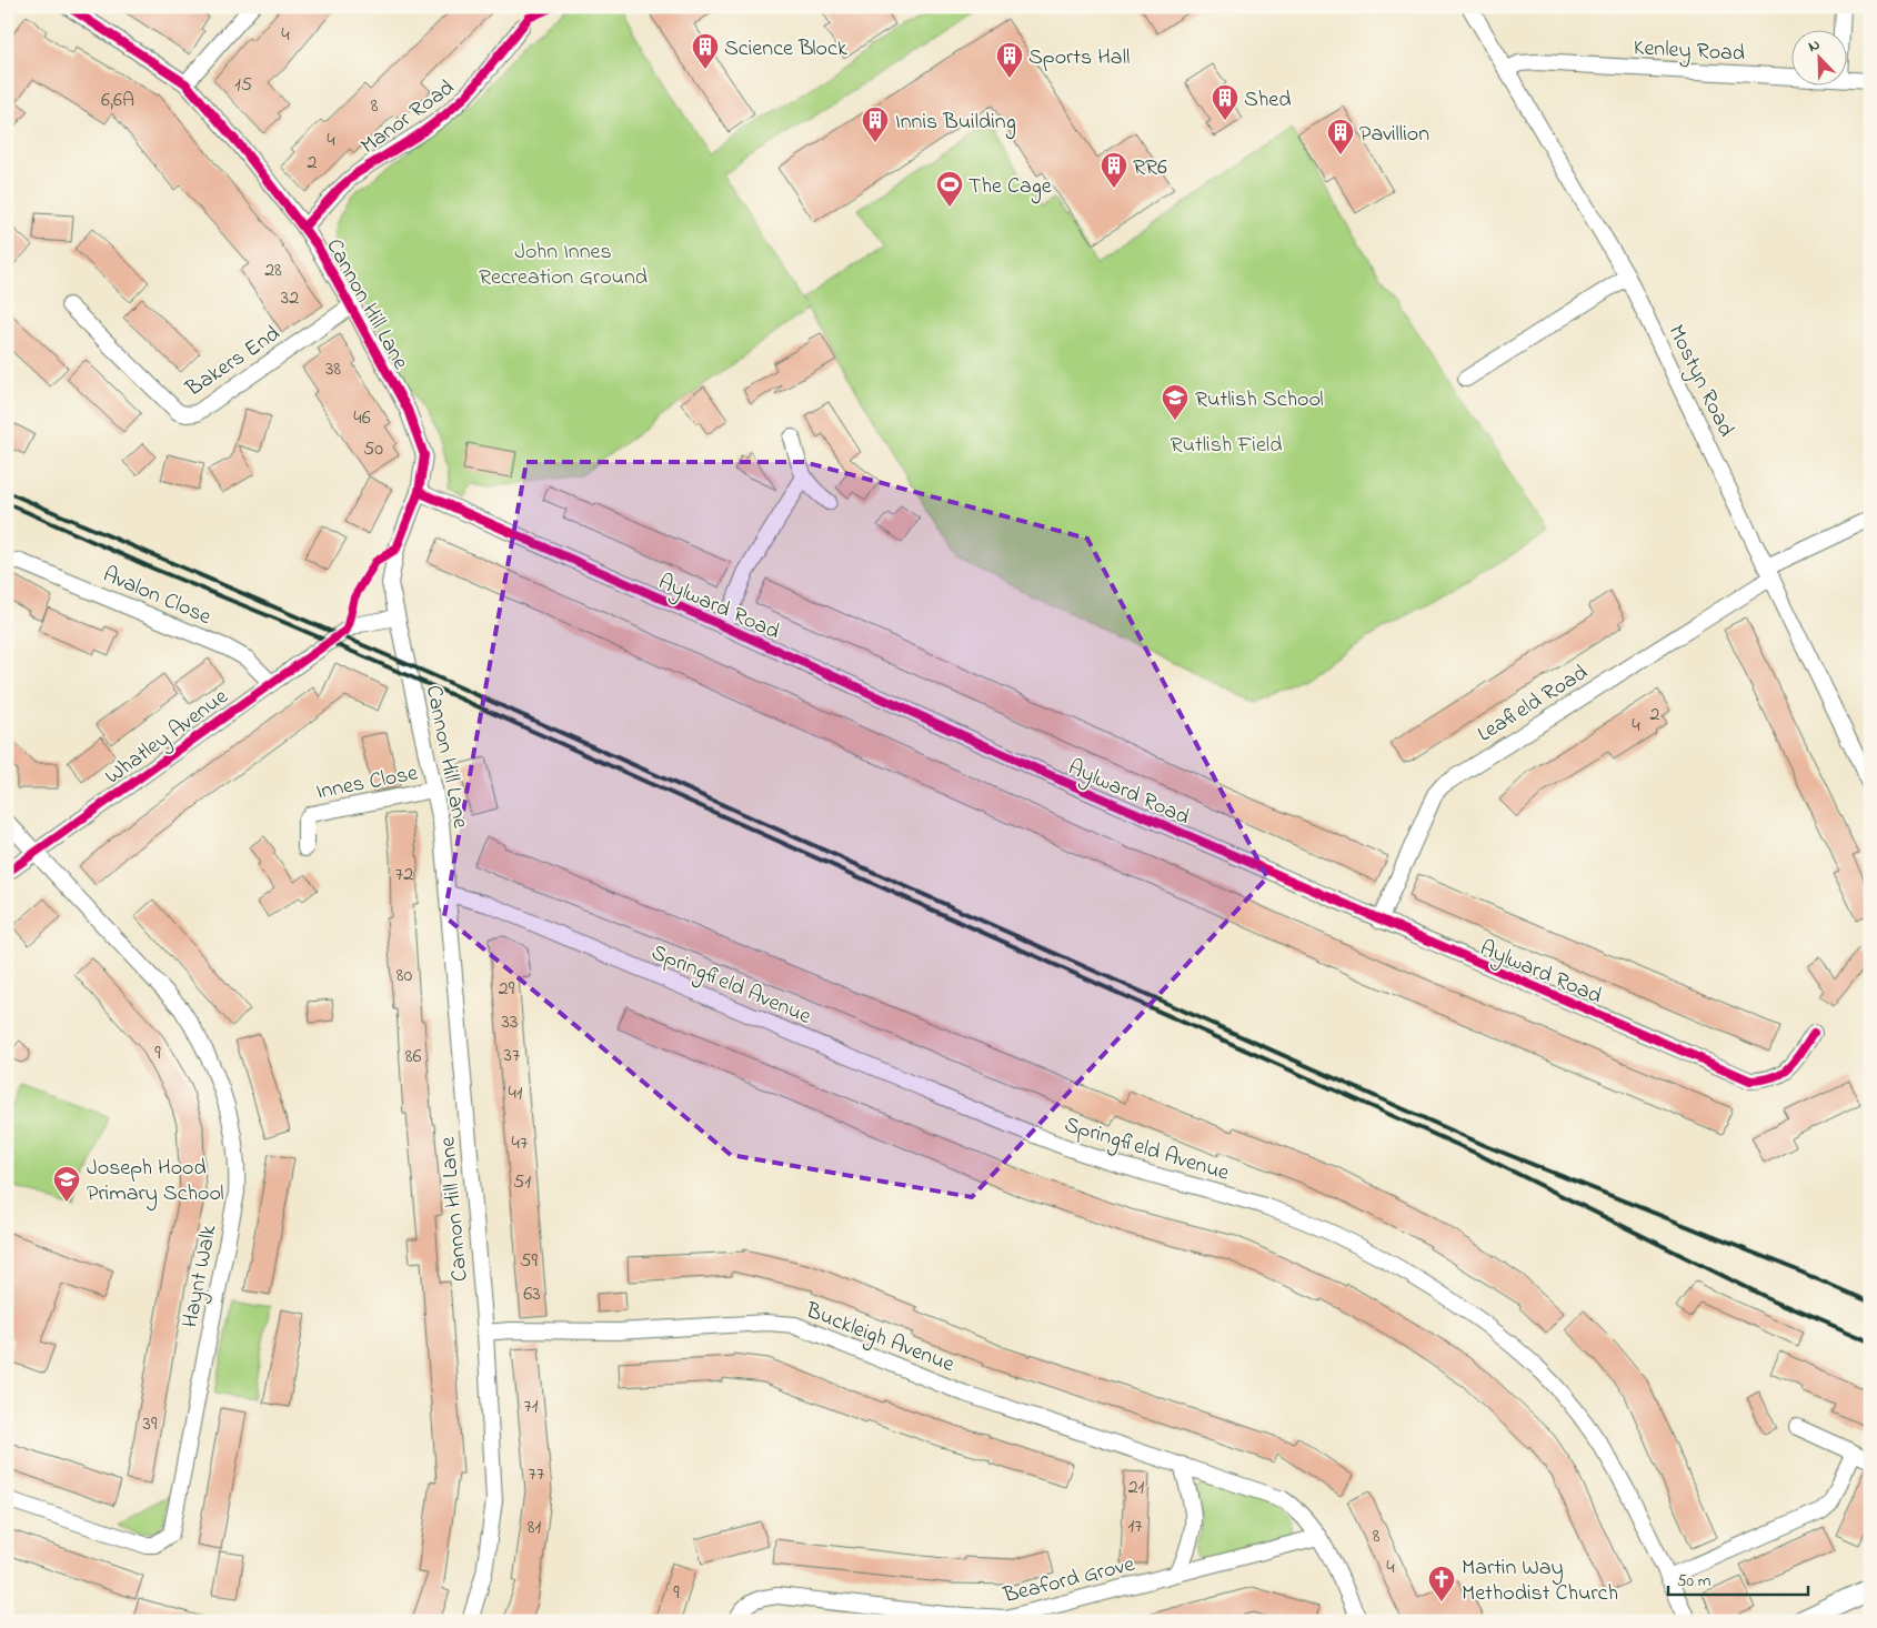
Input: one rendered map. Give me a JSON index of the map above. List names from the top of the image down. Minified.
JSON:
{"streets":{"street":["Kenley Road","Manor Road","Cannon Hill Lane","Bakers End","Mostyn Road","Avalon Close","Aylward Road","Leafield Road","Whatley Avenue","Innes Close","Springfield Avenue","Haynt Walk","Buckleigh Avenue","Beaford Grove"]},"crossings":[["Kenley Road","Mostyn Road"],["Manor Road","Cannon Hill Lane"],["Cannon Hill Lane","Bakers End"],["Cannon Hill Lane","Aylward Road"],["Cannon Hill Lane","Whatley Avenue"],["Cannon Hill Lane","Innes Close"],["Cannon Hill Lane","Springfield Avenue"],["Cannon Hill Lane","Buckleigh Avenue"],["Mostyn Road","Leafield Road"],["Avalon Close","Whatley Avenue"],["Aylward Road","Leafield Road"],["Whatley Avenue","Haynt Walk"],["Buckleigh Avenue","Beaford Grove"]],"parks":["John Innes Recreation Ground","Rutlish Field"],"places":{"building":["Science Block","Sports Hall","Shed","Innis Building","Pavillion","RR6"],"sports":["The Cage"],"school or university":["Rutlish School","Joseph Hood Primary School"],"church":["Martin Way Methodist Church"]},"house_numbers":["4","15","6,6A","8","4","2","28","32","38","46","50","2","4","72","80","29","33","9","37","86","41","47","51","59","63","71","39","77","21","17","81","8","4","9"],"scale_bar":"50 m","north":"top left"}
